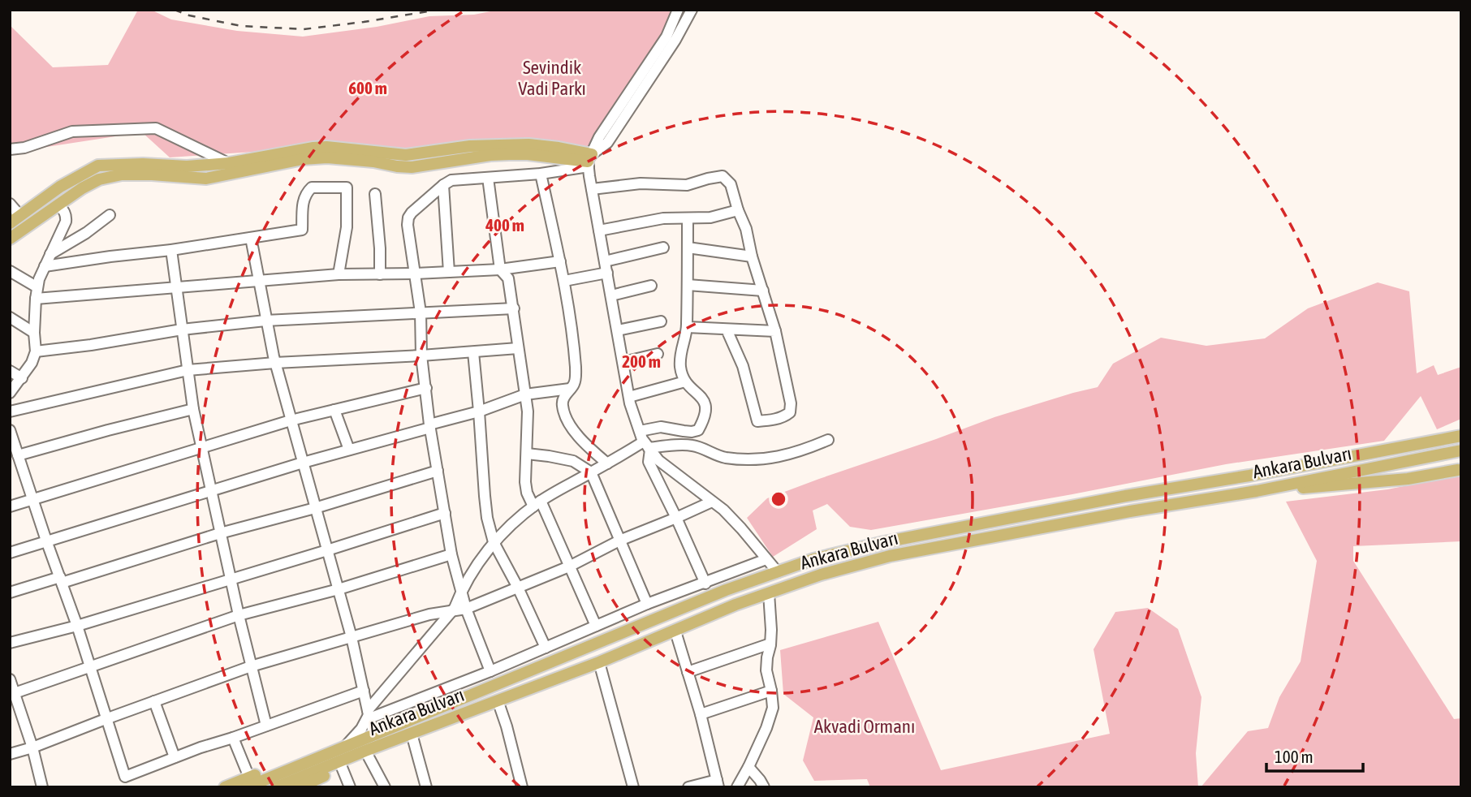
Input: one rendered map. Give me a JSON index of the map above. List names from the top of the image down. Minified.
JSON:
{"streets":{"main road":["Ankara Bulvarı"]},"parks":["Sevindik Vadi Parkı","Akvadi Ormanı"],"scale_bar":"100 m","rings":["600 m","400 m","200 m"]}
